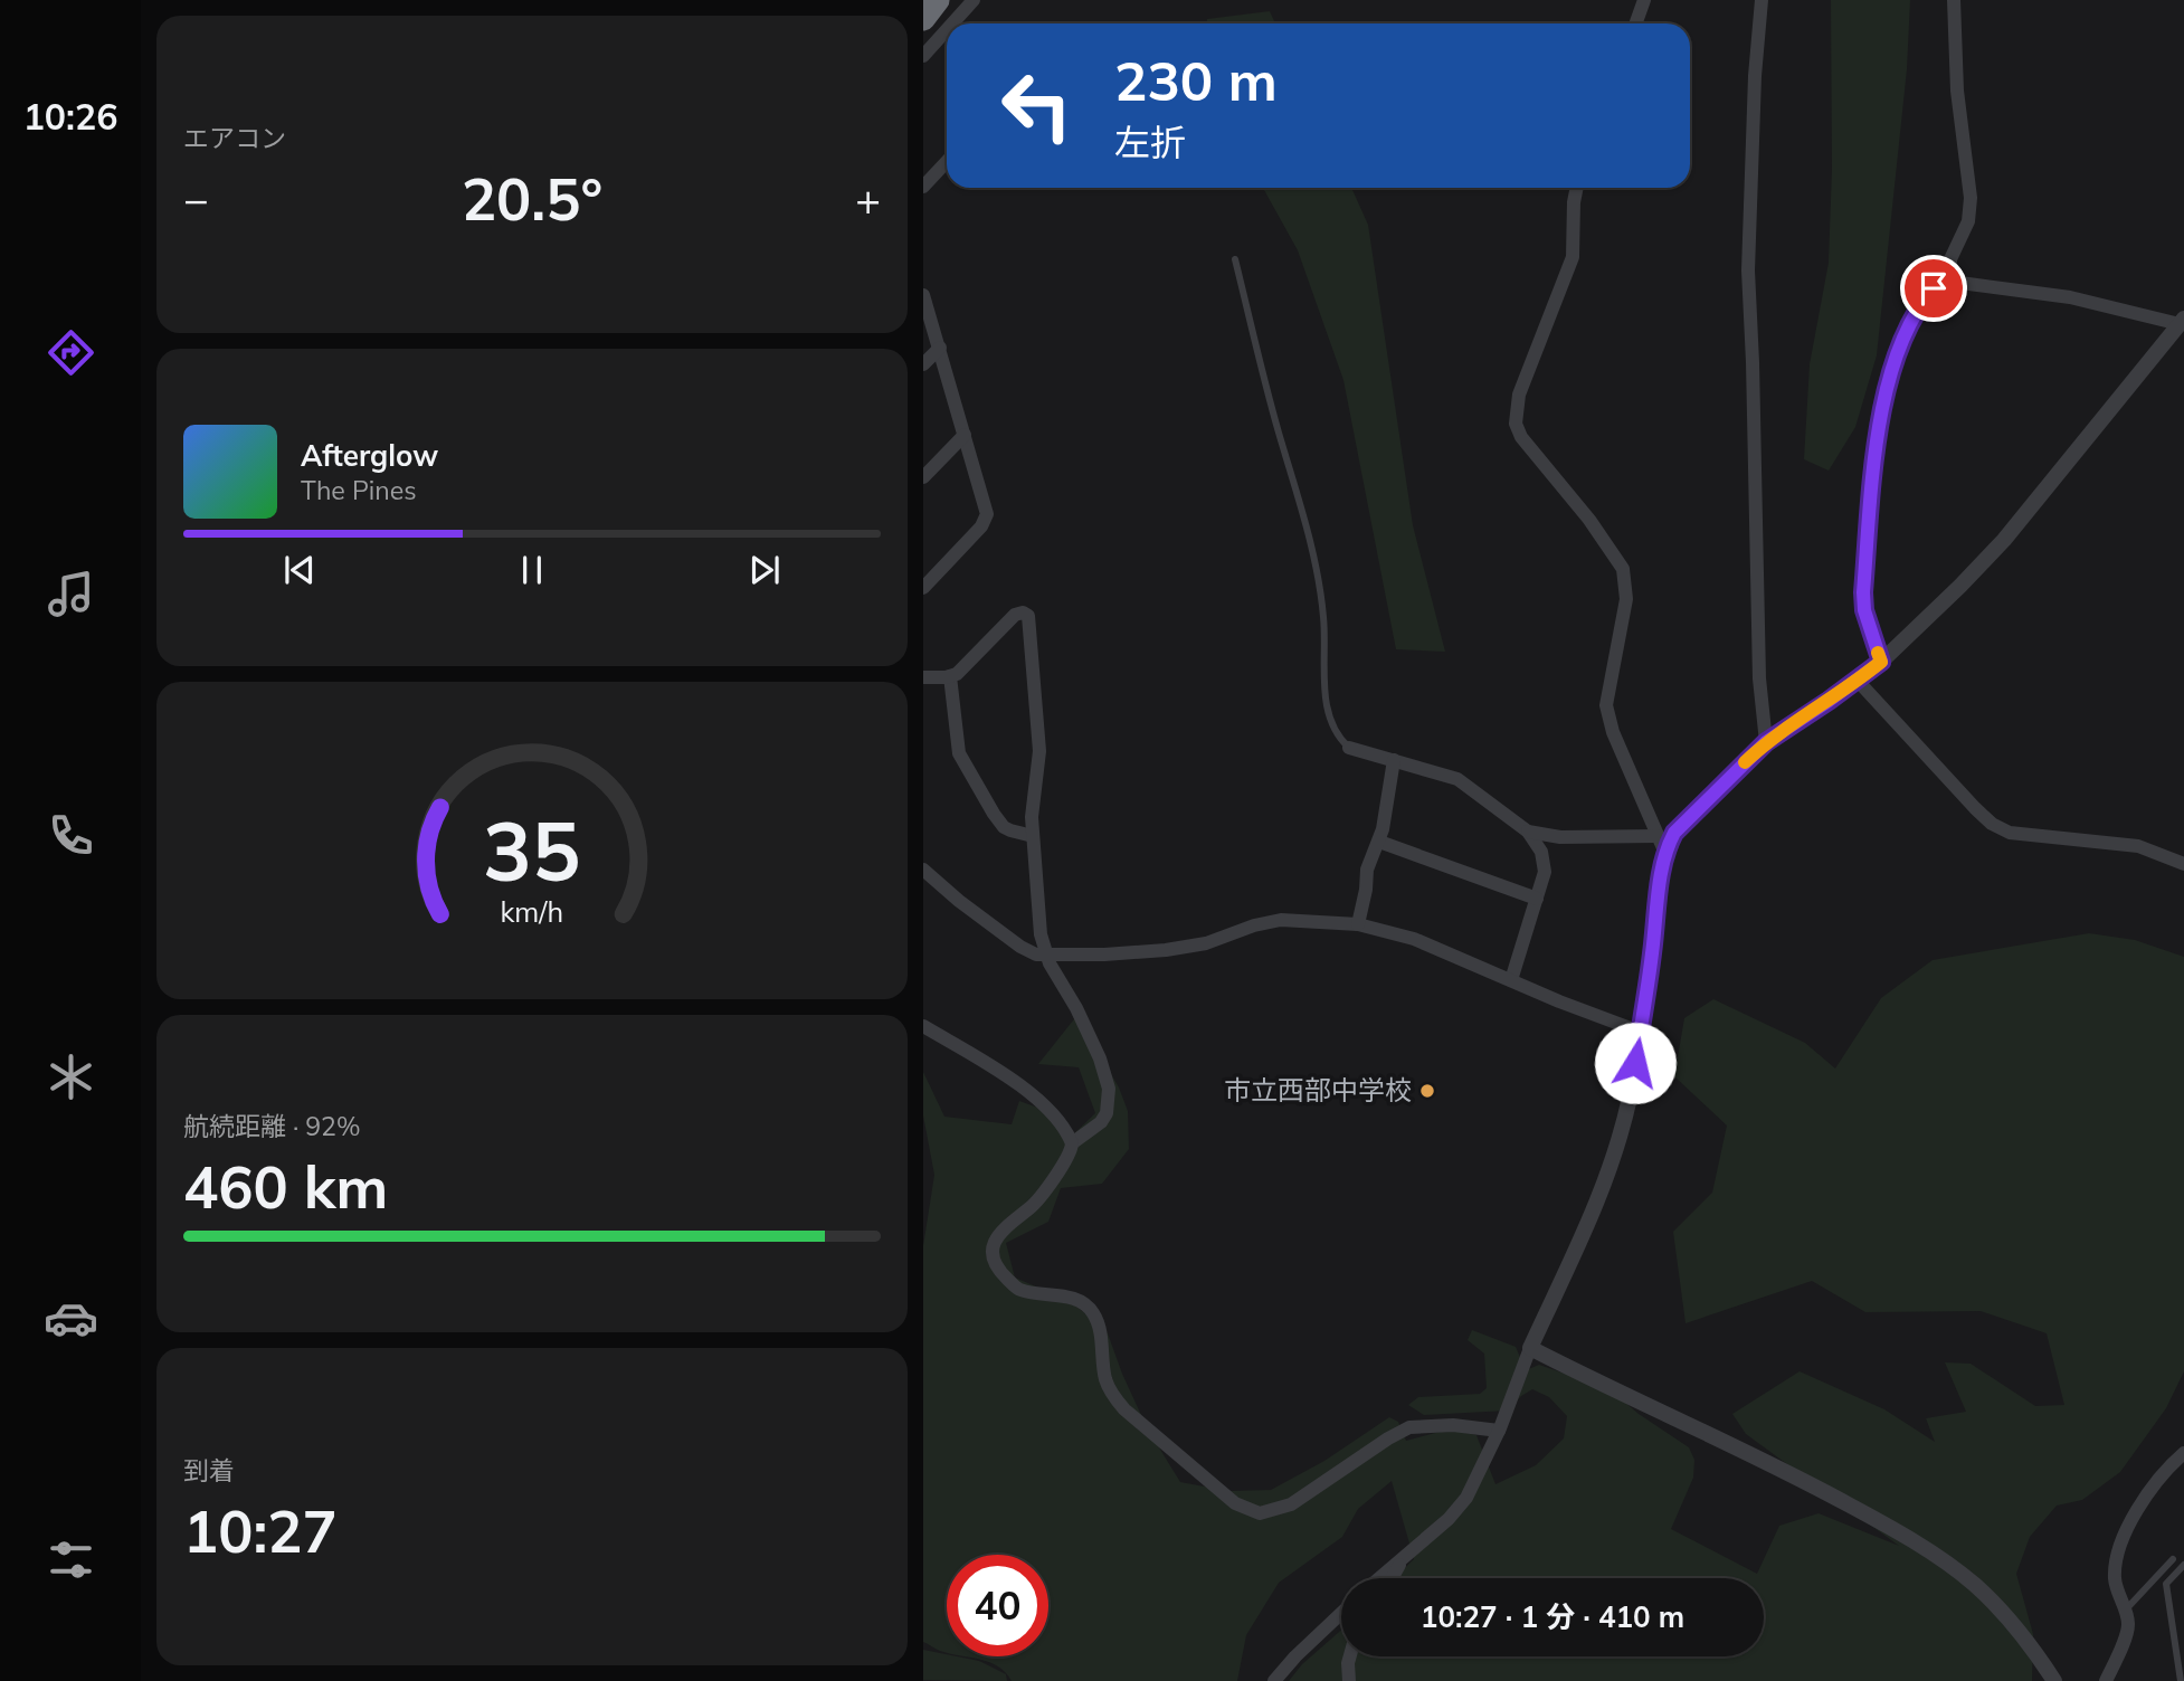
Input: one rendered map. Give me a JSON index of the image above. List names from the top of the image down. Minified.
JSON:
{"places":["市立西部中学校"],"page":{"tabs":"10:26","tile":["エアコン",["航続距離 · 92%","460 km"],["到着","10:27"]],"turn":["230 m","左折"],"heat":["−","20.5°","+"],"song":["Afterglow","The Pines"],"limit":"40","trip":"10:27 · 1 分 · 410 m","gauge":["35","km/h"]}}
